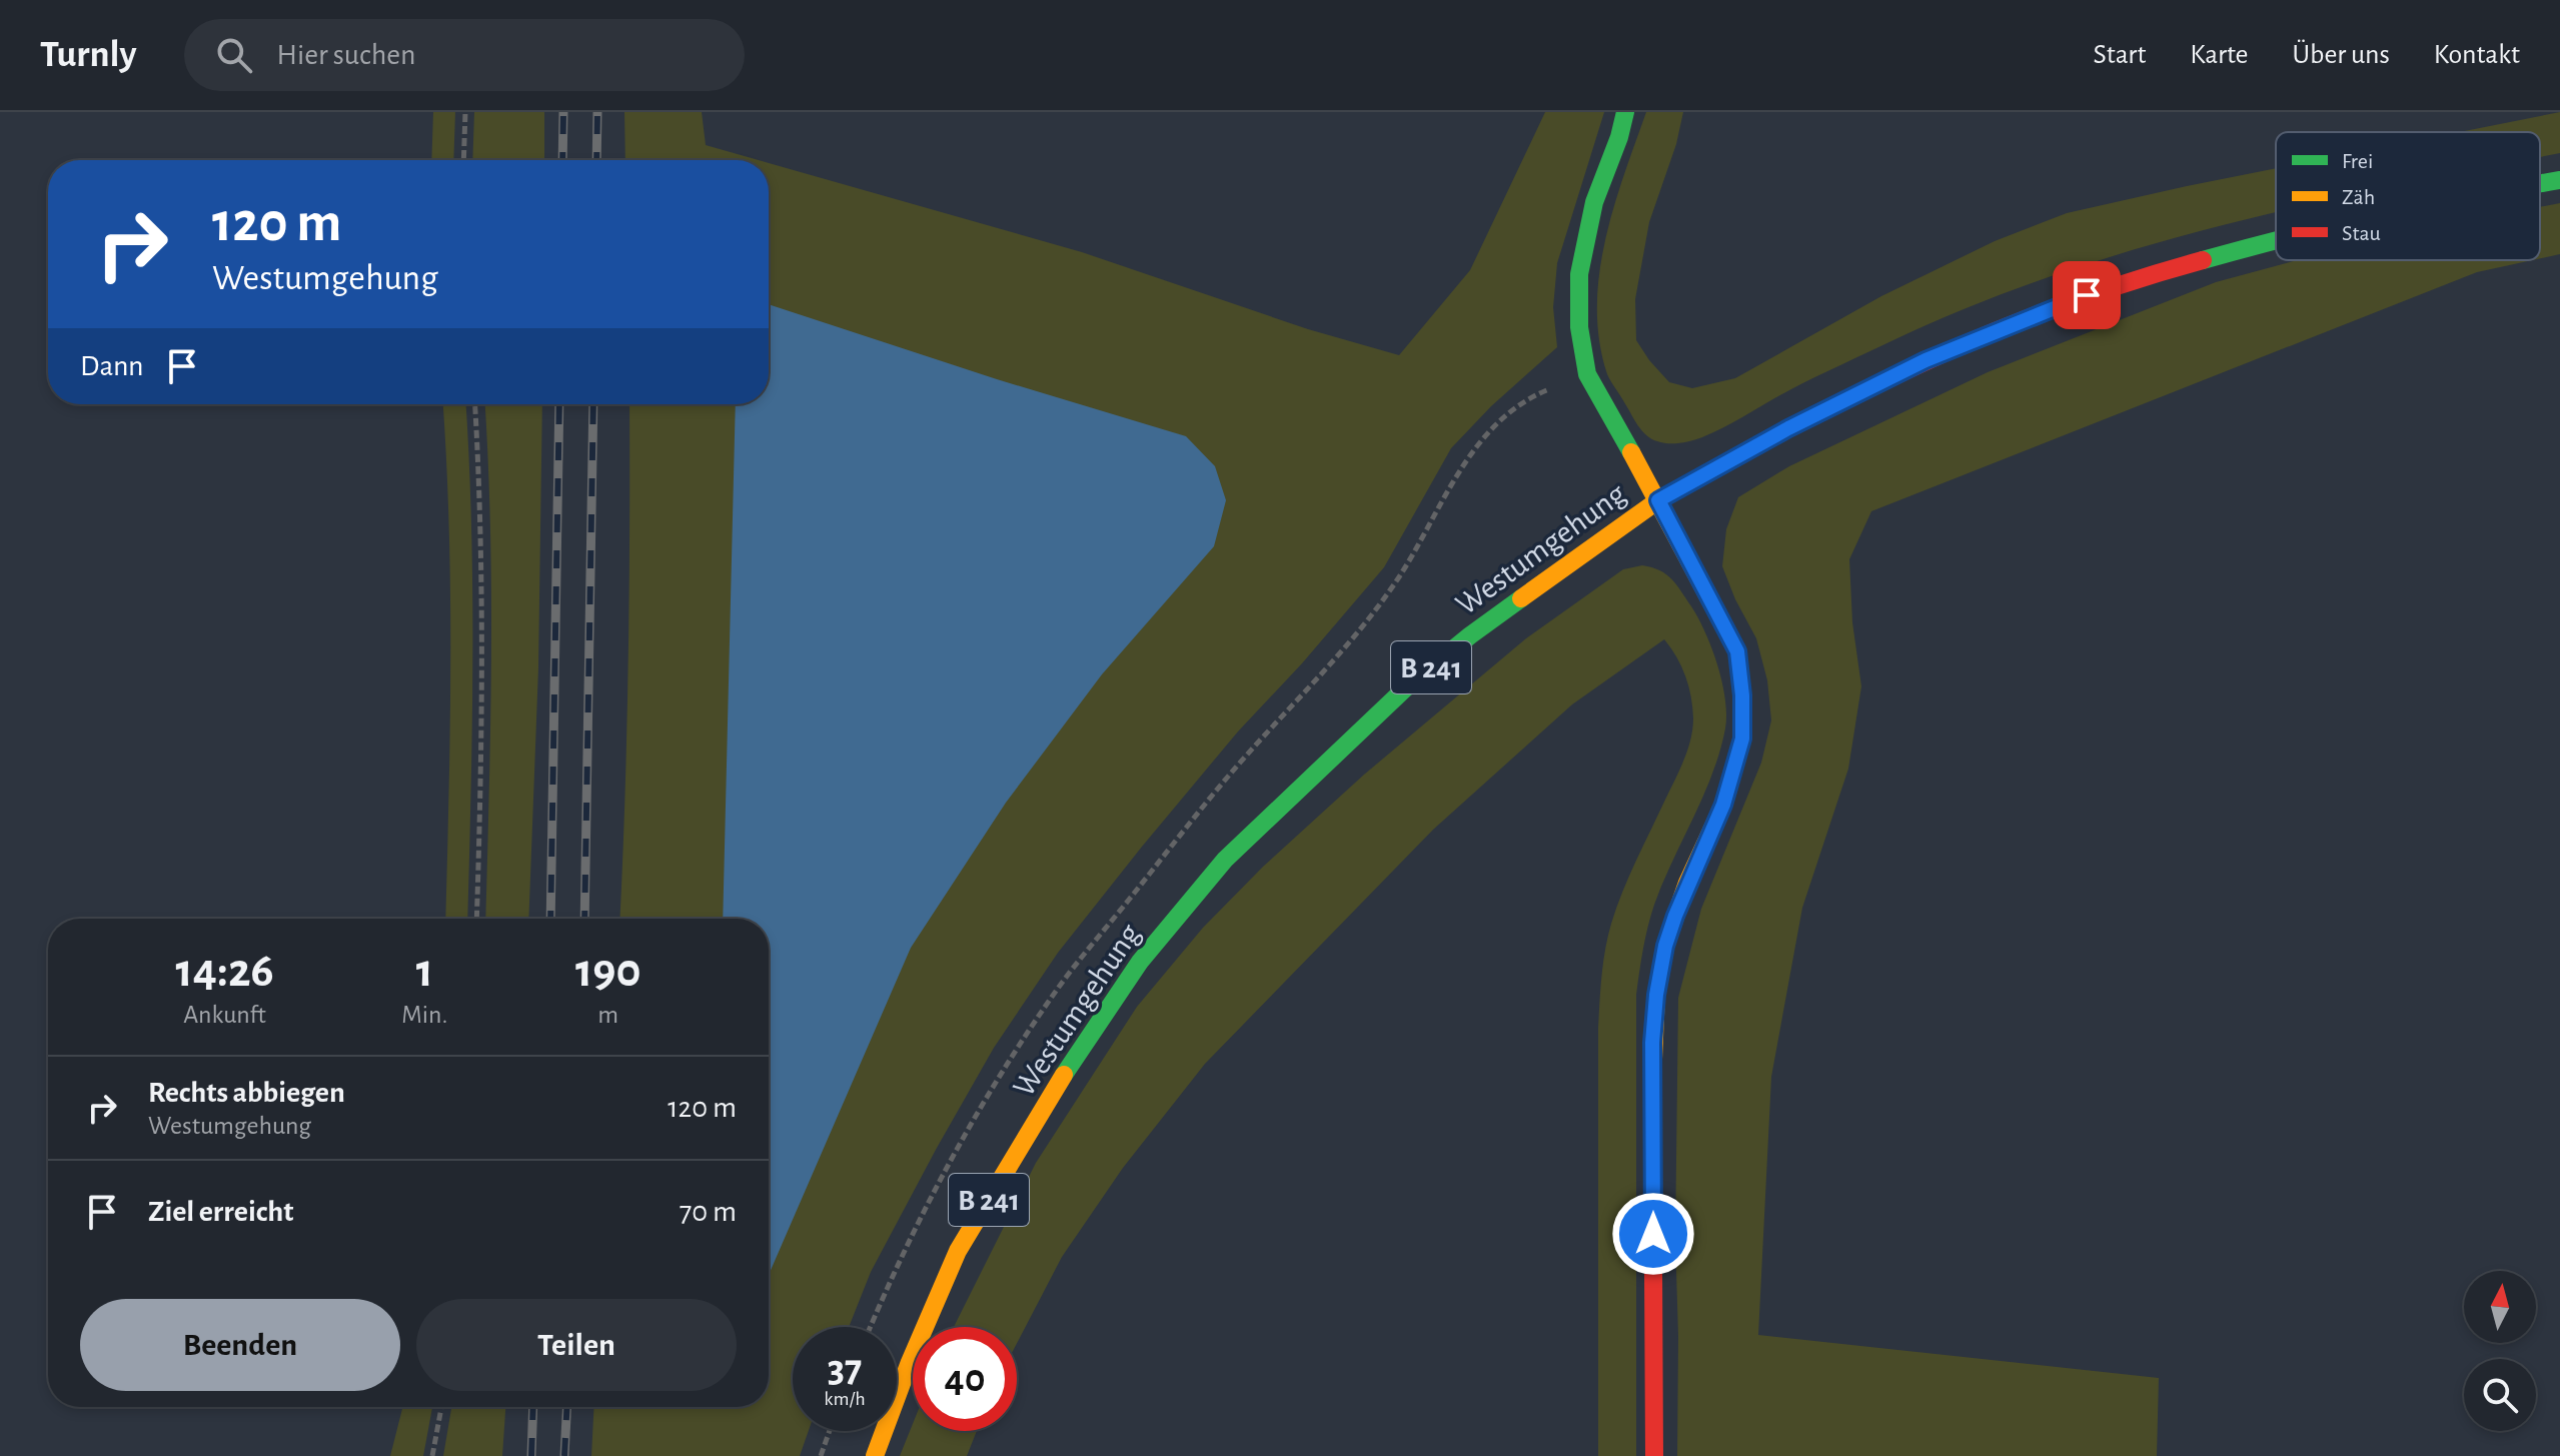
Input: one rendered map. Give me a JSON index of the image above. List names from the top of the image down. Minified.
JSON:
{"streets":{"main road":["Westumgehung","B 241"]},"legend":["Frei","Zäh","Stau"],"north":"top","page":{"header":"Turnly","search":"Hier suchen","nav":["Start","Karte","Über uns","Kontakt"],"turn":["120 m","Westumgehung"],"then":"Dann","eta":["14:26","Ankunft","1","Min.","190","m"],"list":[{"name":"Rechts abbiegen","note":"Westumgehung","value":"120 m"},{"name":"Ziel erreicht","value":"70 m"}],"buttons":["Beenden","Teilen"],"speed":"37 km/h","limit":"40"}}
